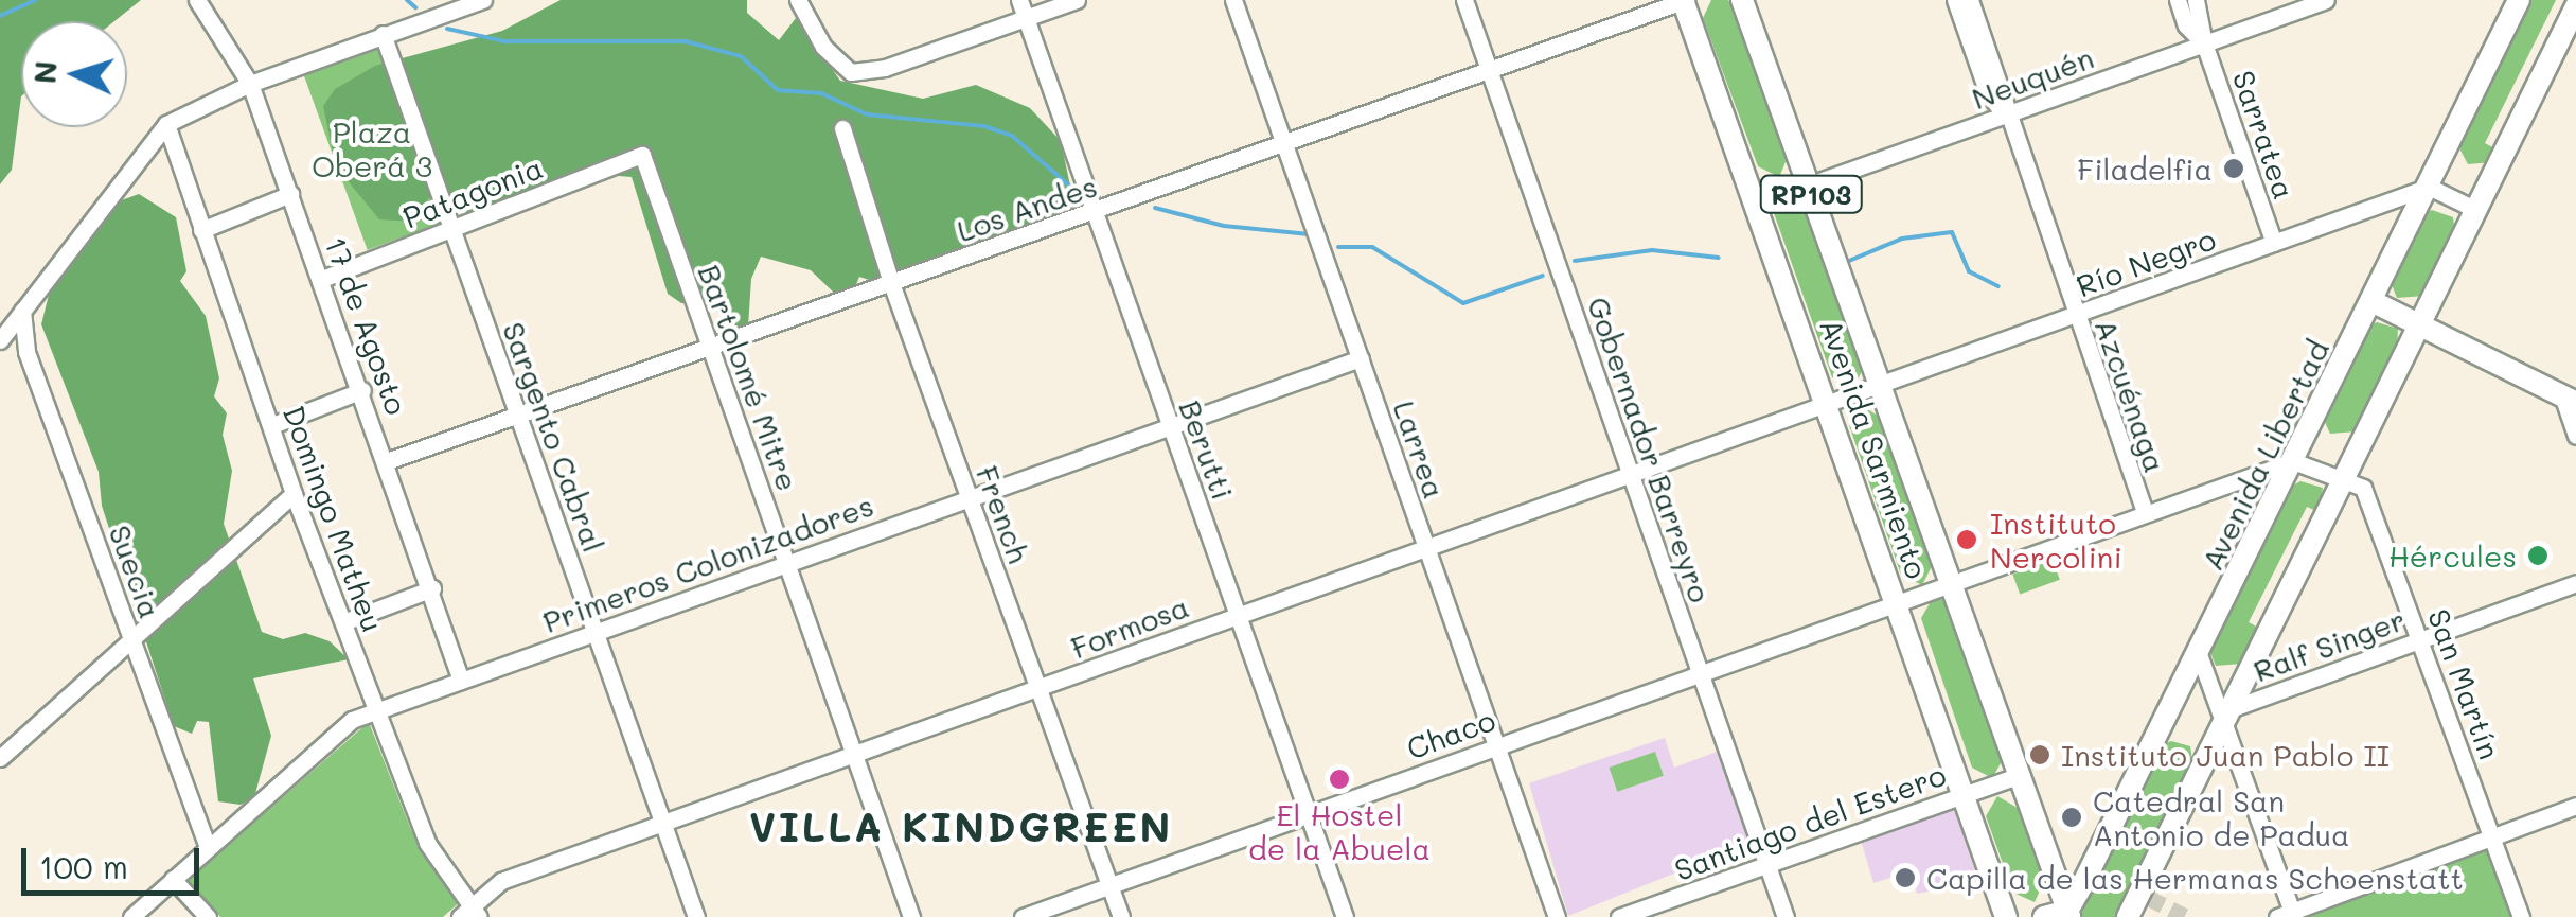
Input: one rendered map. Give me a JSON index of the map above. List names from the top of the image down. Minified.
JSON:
{"streets":{"main road":["RP103","Avenida Sarmiento","Avenida Libertad"],"street":["Neuquén","Sarratea","Patagonia","Los Andes","Río Negro","17 de Agosto","Bartolomé Mitre","Azcuénaga","Sargento Cabral","Berutti","Larrea","Gobernador Barreyro","French","Domingo Matheu","Primeros Colonizadores","Suecia","Formosa","Ralf Singer","San Martín","Chaco","Santiago del Estero"]},"crossings":[["Neuquén","Sarratea"],["Neuquén","Azcuénaga"],["Neuquén","Avenida Sarmiento"],["Sarratea","Río Negro"],["Patagonia","17 de Agosto"],["Patagonia","Bartolomé Mitre"],["Patagonia","Sargento Cabral"],["Los Andes","17 de Agosto"],["Los Andes","Bartolomé Mitre"],["Los Andes","Sargento Cabral"],["Los Andes","Avenida Sarmiento"],["Los Andes","Berutti"],["Los Andes","Larrea"],["Los Andes","Gobernador Barreyro"],["Los Andes","French"],["Río Negro","Azcuénaga"],["Río Negro","Avenida Sarmiento"],["Río Negro","Avenida Libertad"],["Río Negro","Formosa"],["17 de Agosto","Primeros Colonizadores"],["Bartolomé Mitre","Primeros Colonizadores"],["Bartolomé Mitre","Formosa"],["Azcuénaga","Chaco"],["Sargento Cabral","Primeros Colonizadores"],["Sargento Cabral","Formosa"],["Avenida Sarmiento","Avenida Libertad"],["Avenida Sarmiento","Formosa"],["Avenida Sarmiento","Chaco"],["Avenida Sarmiento","Santiago del Estero"],["Berutti","Primeros Colonizadores"],["Berutti","Formosa"],["Berutti","Chaco"],["Larrea","Primeros Colonizadores"],["Larrea","Formosa"],["Larrea","Chaco"],["Gobernador Barreyro","Formosa"],["Gobernador Barreyro","Chaco"],["Gobernador Barreyro","Santiago del Estero"],["Avenida Libertad","Chaco"],["French","Primeros Colonizadores"],["French","Formosa"],["French","Chaco"],["Domingo Matheu","Primeros Colonizadores"],["Domingo Matheu","Formosa"],["Primeros Colonizadores","Suecia"],["Ralf Singer","San Martín"]],"districts":["VILLA KINDGREEN"],"parks":["Plaza Oberá 3"],"places":["Filadelfia","Instituto Nercolini","Hércules","Instituto Juan Pablo II","El Hostel de la Abuela","Catedral San Antonio de Padua","Capilla de las Hermanas Schoenstatt"],"scale_bar":"100 m","north":"left"}
